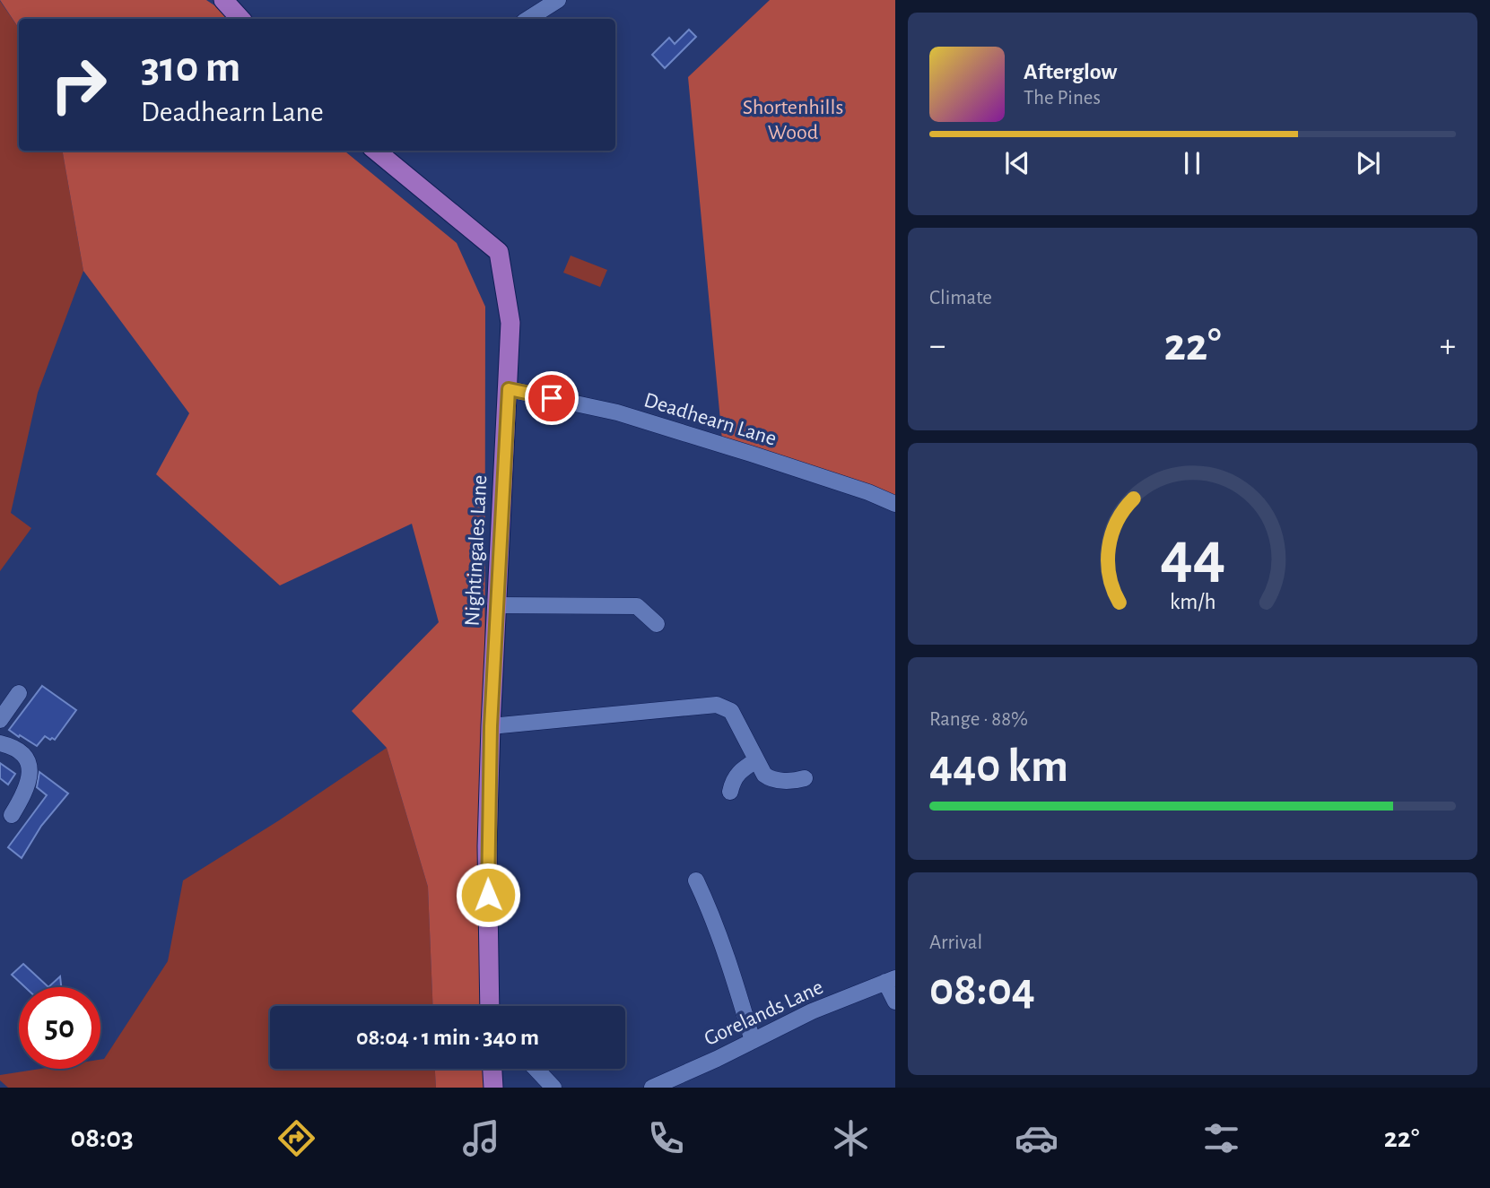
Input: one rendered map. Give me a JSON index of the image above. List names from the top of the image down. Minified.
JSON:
{"streets":{"main road":["Nightingales Lane"],"street":["Deadhearn Lane","Gorelands Lane"]},"crossings":[["Deadhearn Lane","Nightingales Lane"]],"parks":["Shortenhills Wood"],"page":{"turn":["310 m","Deadhearn Lane"],"song":["Afterglow","The Pines"],"tile":["Climate",["Range · 88%","440 km"],["Arrival","08:04"]],"heat":["−","22°","+"],"limit":"50","trip":"08:04 · 1 min · 340 m","tabs":["08:03","22°"],"gauge":["44","km/h"]}}
